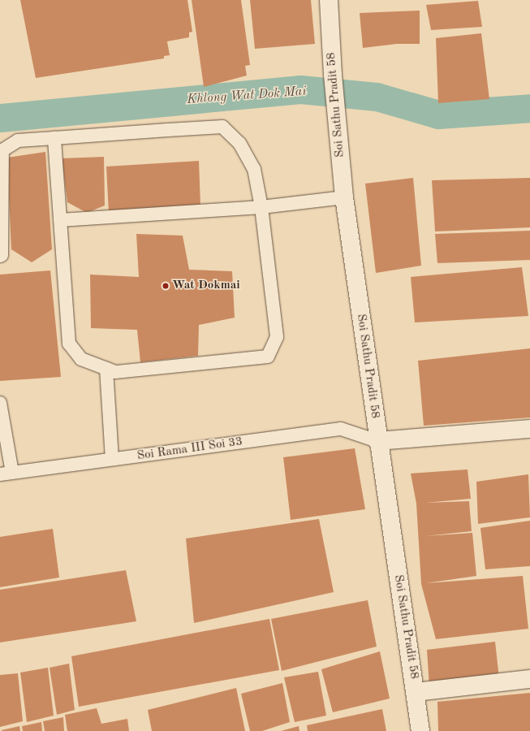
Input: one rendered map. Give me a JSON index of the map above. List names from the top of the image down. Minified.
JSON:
{"streets":{"street":["Soi Sathu Pradit 58"],"lane":["Soi Rama III Soi 33"]},"crossings":[["Soi Sathu Pradit 58","Soi Rama III Soi 33"]],"water":["Khlong Wat Dok Mai"],"places":["Wat Dokmai"]}
